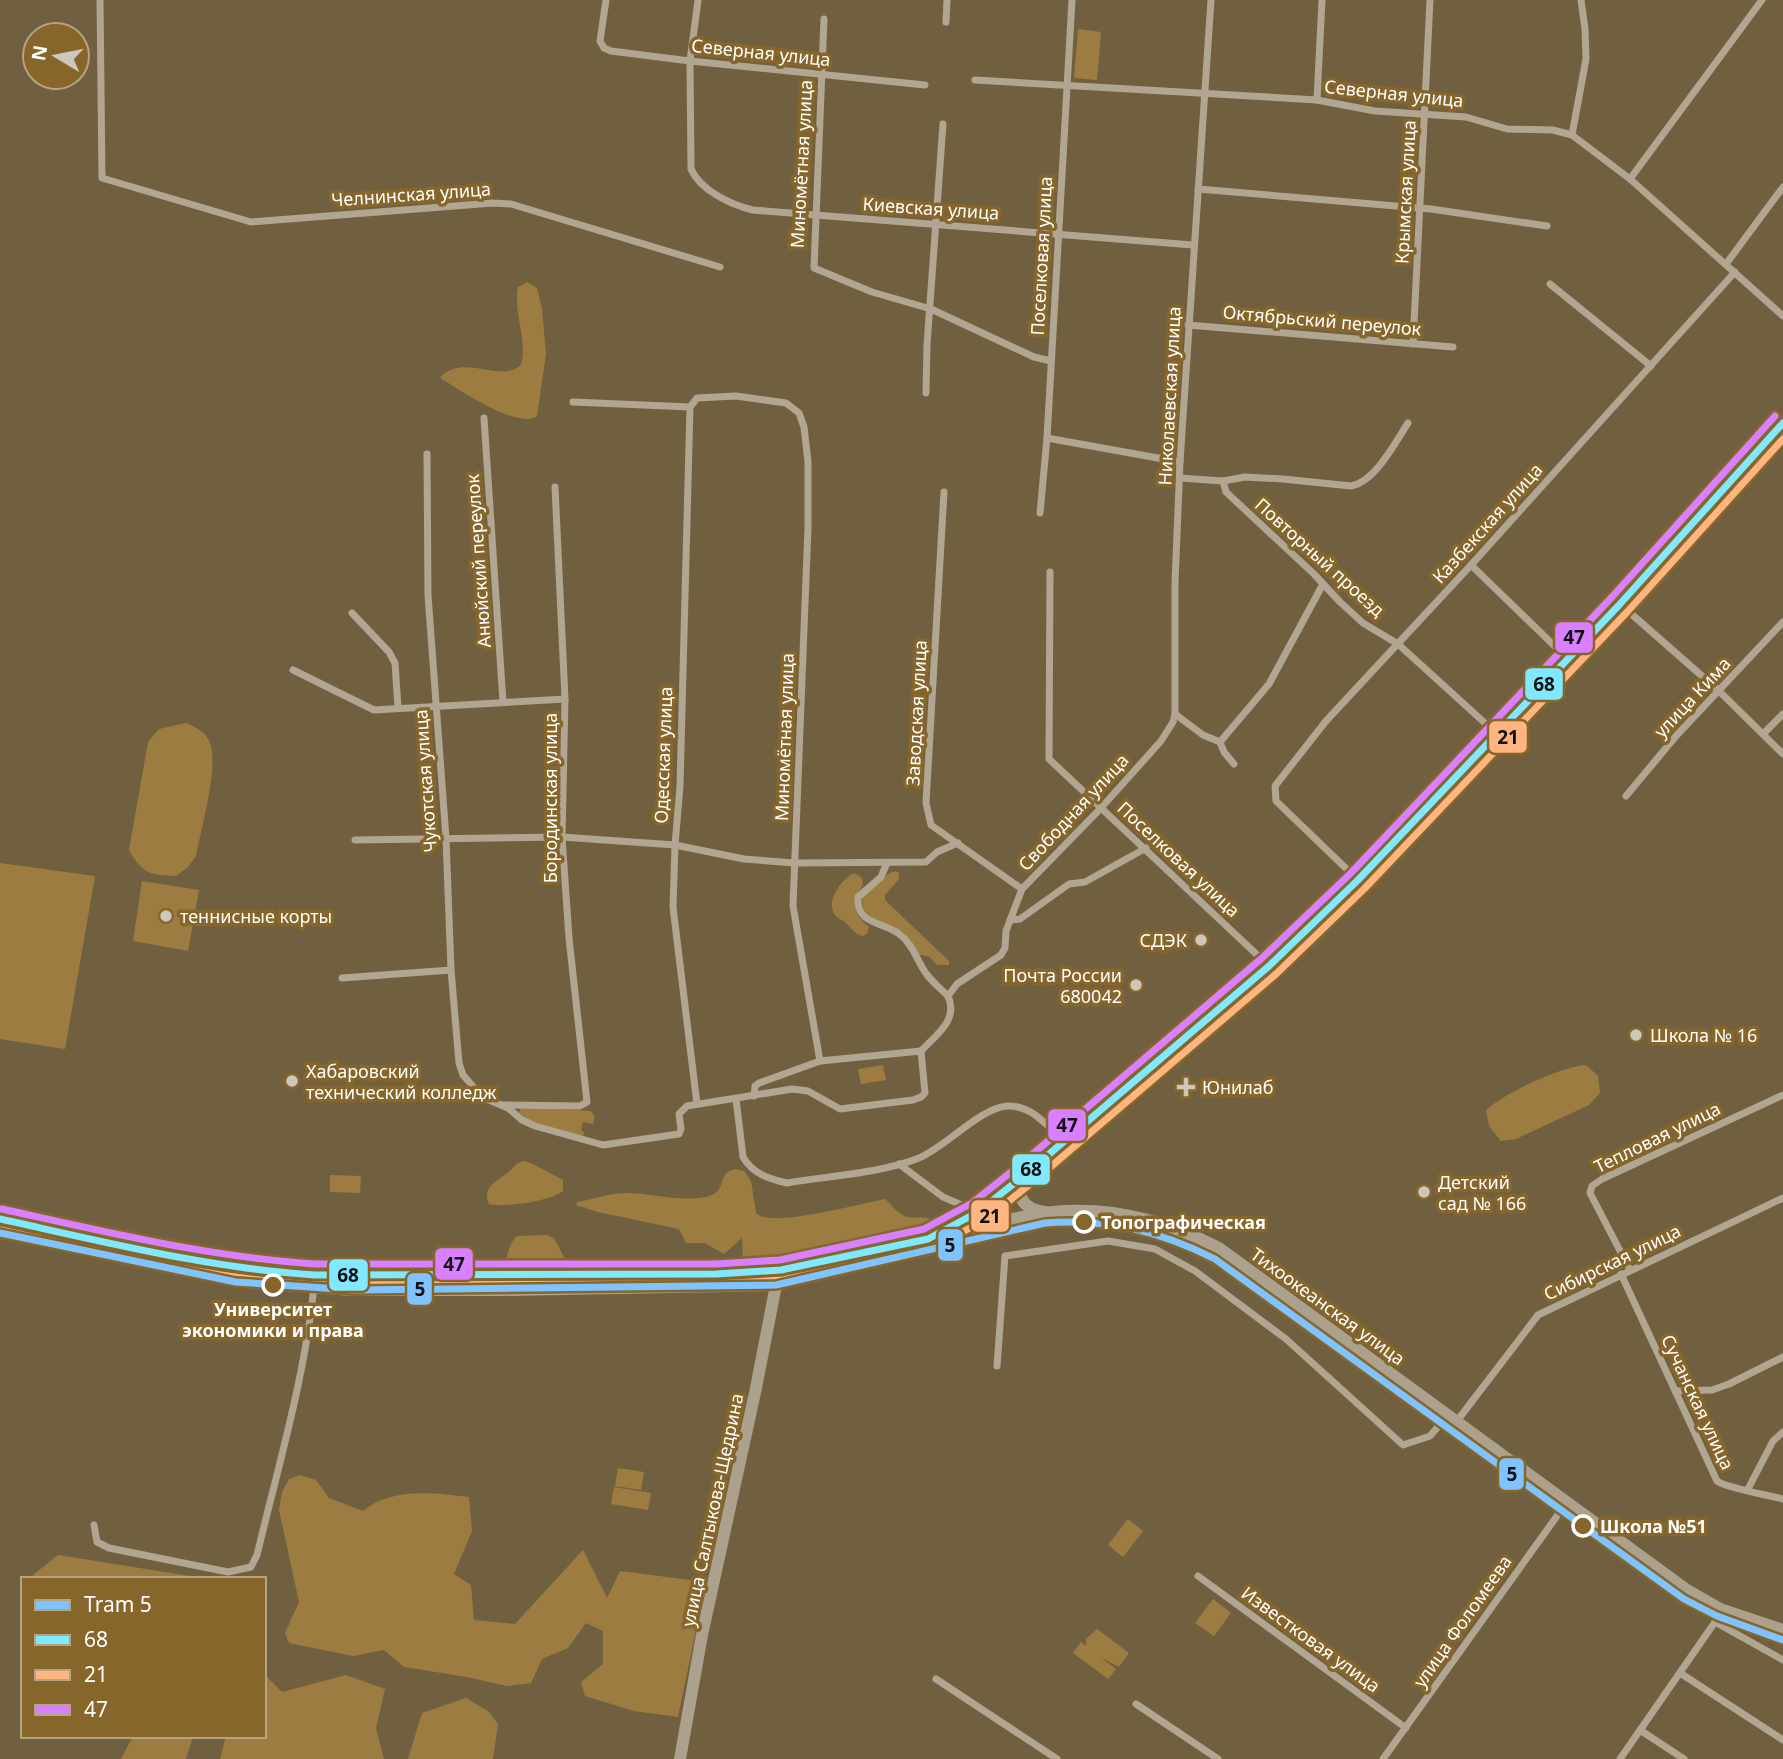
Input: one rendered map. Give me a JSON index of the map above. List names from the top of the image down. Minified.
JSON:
{"streets":{"main road":["Тихоокеанская улица","улица Салтыкова-Щедрина"],"street":["Северная улица","Миномётная улица","Крымская улица","Челнинская улица","Киевская улица","Поселковая улица","Октябрьский переулок","Николаевская улица","Казбекская улица","Повторный проезд","Анюйский переулок","улица Кима","Заводская улица","Одесская улица","Чукотская улица","Бородинская улица","Свободная улица","Тепловая улица","Сибирская улица","Сучанская улица","улица Фоломеева","Известковая улица"]},"crossings":[["Северная улица","Миномётная улица"],["Северная улица","Крымская улица"],["Северная улица","Киевская улица"],["Северная улица","Поселковая улица"],["Северная улица","Николаевская улица"],["Северная улица","Казбекская улица"],["Миномётная улица","Киевская улица"],["Миномётная улица","Одесская улица"],["Крымская улица","Октябрьский переулок"],["Киевская улица","Поселковая улица"],["Киевская улица","Николаевская улица"],["Поселковая улица","Свободная улица"],["Октябрьский переулок","Николаевская улица"],["Николаевская улица","Свободная улица"],["Казбекская улица","Повторный проезд"],["Заводская улица","Свободная улица"],["Чукотская улица","Бородинская улица"],["Тепловая улица","Сибирская улица"],["Сибирская улица","Тихоокеанская улица"],["Сибирская улица","Сучанская улица"],["Тихоокеанская улица","улица Салтыкова-Щедрина"],["Тихоокеанская улица","улица Фоломеева"],["улица Фоломеева","Известковая улица"]],"places":{"other":["теннисные корты","СДЭК","Почта России 680042","Школа № 16","Хабаровский технический колледж","Детский сад № 166","Топографическая","Университет экономики и права","Школа №51"],"health":["Юнилаб"]},"lines":["transit line 47","transit line 68","transit line 21","tram line 5"],"legend":["Tram 5","68","21","47"],"north":"left"}
